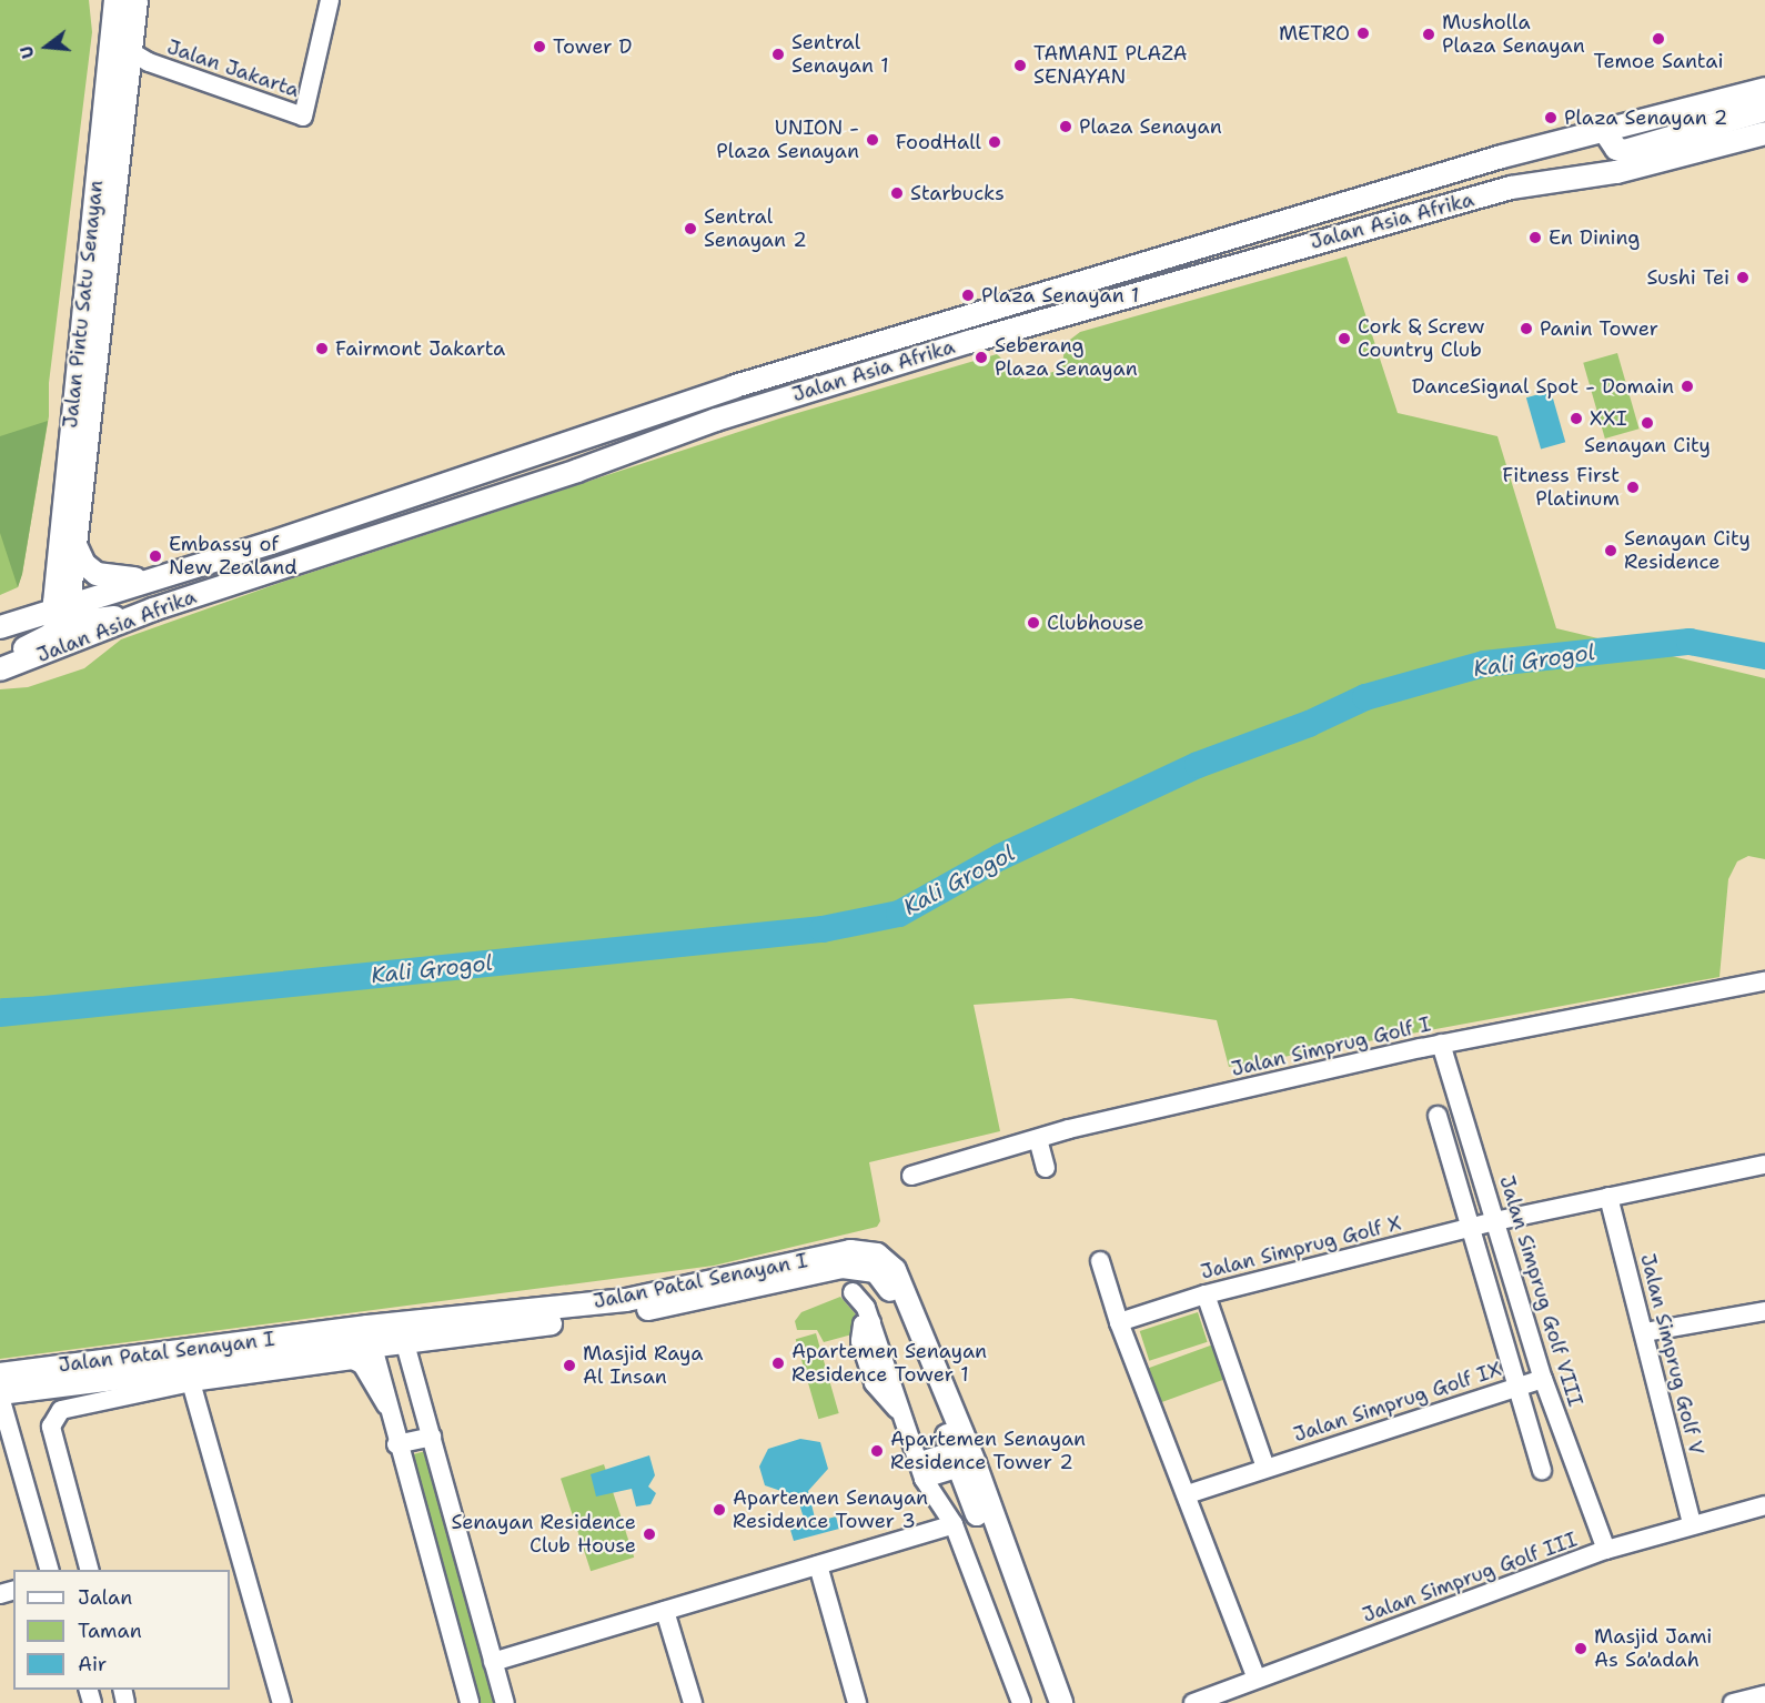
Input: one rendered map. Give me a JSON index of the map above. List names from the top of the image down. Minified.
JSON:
{"streets":{"main road":["Jalan Asia Afrika","Jalan Pintu Satu Senayan","Jalan Patal Senayan I"],"street":["Jalan Jakarta","Jalan Simprug Golf I","Jalan Simprug Golf X","Jalan Simprug Golf VIII","Jalan Simprug Golf V","Jalan Simprug Golf IX","Jalan Simprug Golf III"]},"crossings":[["Jalan Jakarta","Jalan Pintu Satu Senayan"],["Jalan Asia Afrika","Jalan Pintu Satu Senayan"],["Jalan Simprug Golf I","Jalan Simprug Golf VIII"],["Jalan Simprug Golf X","Jalan Simprug Golf VIII"],["Jalan Simprug Golf X","Jalan Simprug Golf V"],["Jalan Simprug Golf VIII","Jalan Simprug Golf IX"],["Jalan Simprug Golf VIII","Jalan Simprug Golf III"],["Jalan Simprug Golf V","Jalan Simprug Golf III"]],"water":["Kali Grogol"],"places":["METRO","Musholla Plaza Senayan","Temoe Santai","Tower D","Sentral Senayan 1","TAMANI PLAZA SENAYAN","Plaza Senayan 2","Plaza Senayan","UNION - Plaza Senayan","FoodHall","Starbucks","Sentral Senayan 2","En Dining","Sushi Tei","Plaza Senayan 1","Panin Tower","Cork & Screw Country Club","Fairmont Jakarta","Seberang Plaza Senayan","DanceSignal Spot - Domain","XXI","Senayan City","Fitness First Platinum","Senayan City Residence","Embassy of New Zealand","Clubhouse","Apartemen Senayan Residence Tower 1","Masjid Raya Al Insan","Apartemen Senayan Residence Tower 2","Apartemen Senayan Residence Tower 3","Senayan Residence Club House","Masjid Jami As Sa'adah"],"legend":["Jalan","Taman","Air"],"north":"left"}
